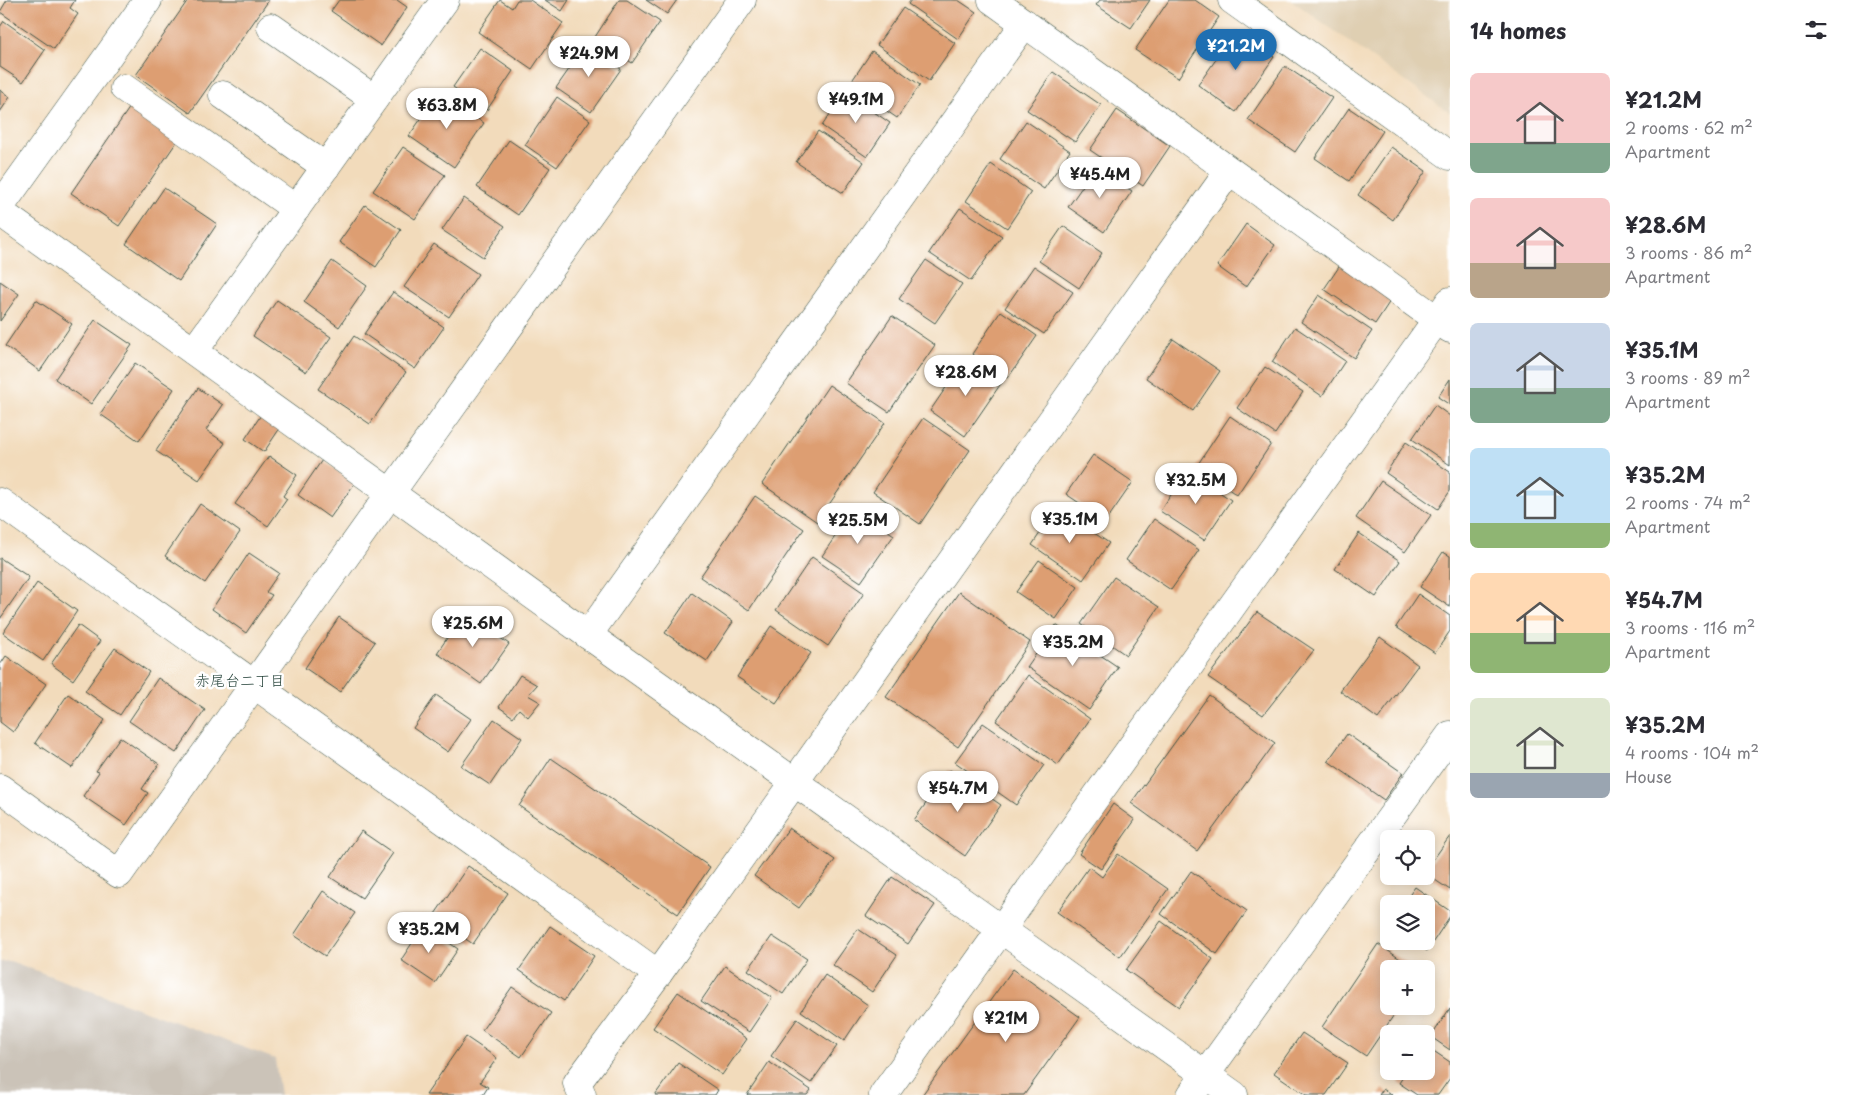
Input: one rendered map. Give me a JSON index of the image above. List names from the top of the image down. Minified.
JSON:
{"districts":["赤尾台二丁目"],"page":{"heading":"14 homes","price":["¥21.2M","¥24.9M","¥49.1M","¥63.8M","¥45.4M","¥28.6M","¥32.5M","¥35.1M","¥25.5M","¥25.6M","¥35.2M","¥54.7M","¥35.2M","¥21M"],"list":[{"name":"¥21.2M","note":"2 rooms · 62 m² · Apartment"},{"name":"¥28.6M","note":"3 rooms · 86 m² · Apartment"},{"name":"¥35.1M","note":"3 rooms · 89 m² · Apartment"},{"name":"¥35.2M","note":"2 rooms · 74 m² · Apartment"},{"name":"¥54.7M","note":"3 rooms · 116 m² · Apartment"},{"name":"¥35.2M","note":"4 rooms · 104 m² · House"}],"map_buttons":["+","−"]}}
